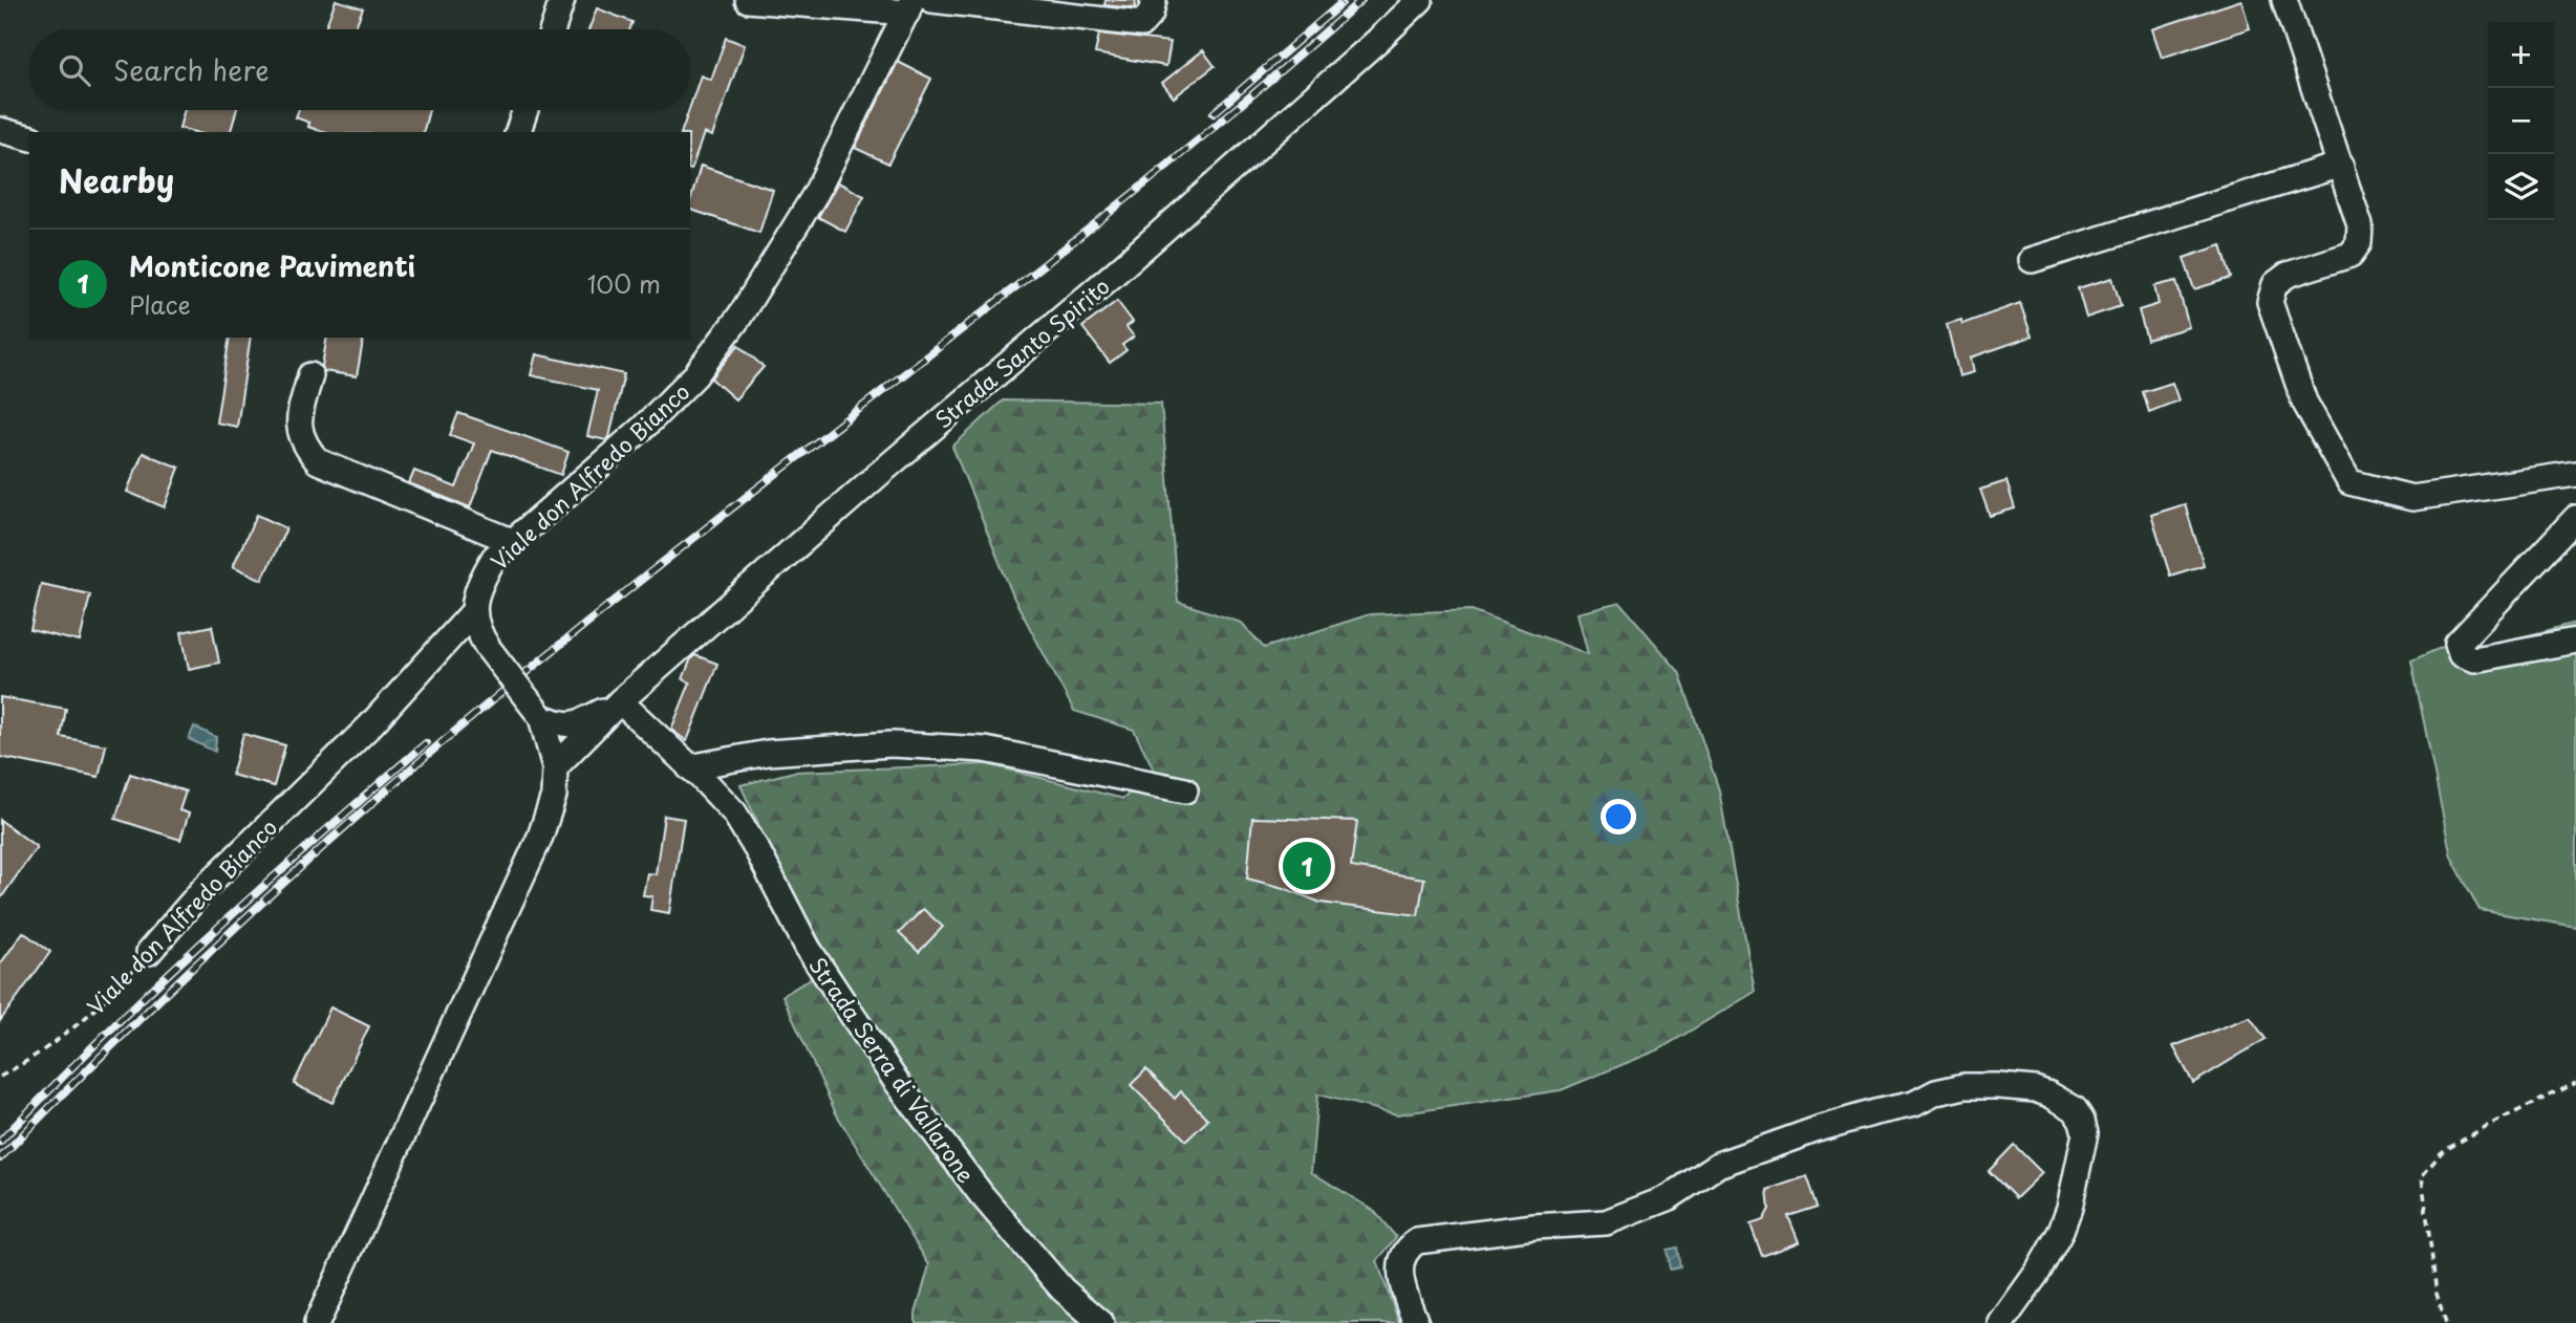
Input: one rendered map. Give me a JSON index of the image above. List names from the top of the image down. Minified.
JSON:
{"streets":{"street":["Strada Santo Spirito","Viale don Alfredo Bianco","Strada Serra di Vallarone"]},"crossings":[["Strada Santo Spirito","Strada Serra di Vallarone"]],"page":{"map_buttons":["+","−"],"search":"Search here","heading":"Nearby","list":[{"mark":"1","name":"Monticone Pavimenti","note":"Place","value":"100 m"}],"pins":"1"}}
